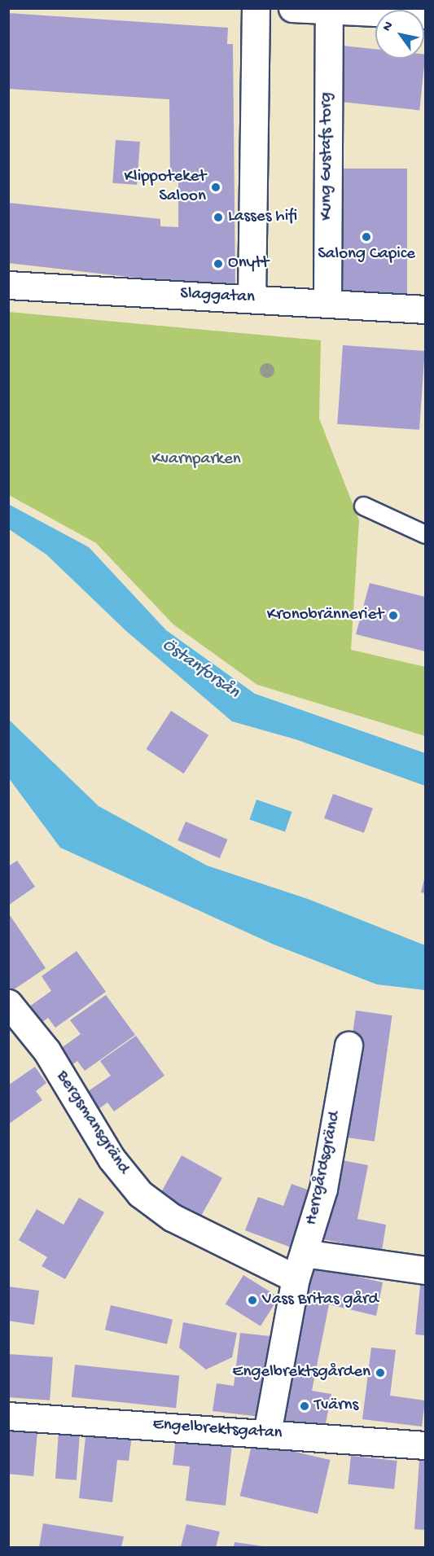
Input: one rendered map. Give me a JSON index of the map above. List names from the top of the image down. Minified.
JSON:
{"streets":{"street":["Kung Gustafs torg","Slaggatan","Bergsmansgränd","Herrgårdsgränd","Engelbrektsgatan"]},"crossings":[["Kung Gustafs torg","Slaggatan"],["Bergsmansgränd","Herrgårdsgränd"],["Herrgårdsgränd","Engelbrektsgatan"]],"water":["Östanforsån"],"parks":["Kvarnparken"],"places":["Klippoteket Saloon","Lasses hifi","Salong Capice","Onytt","Kronobränneriet","Vass Britas gård","Engelbrektsgården","Tvärns"],"north":"top left"}
